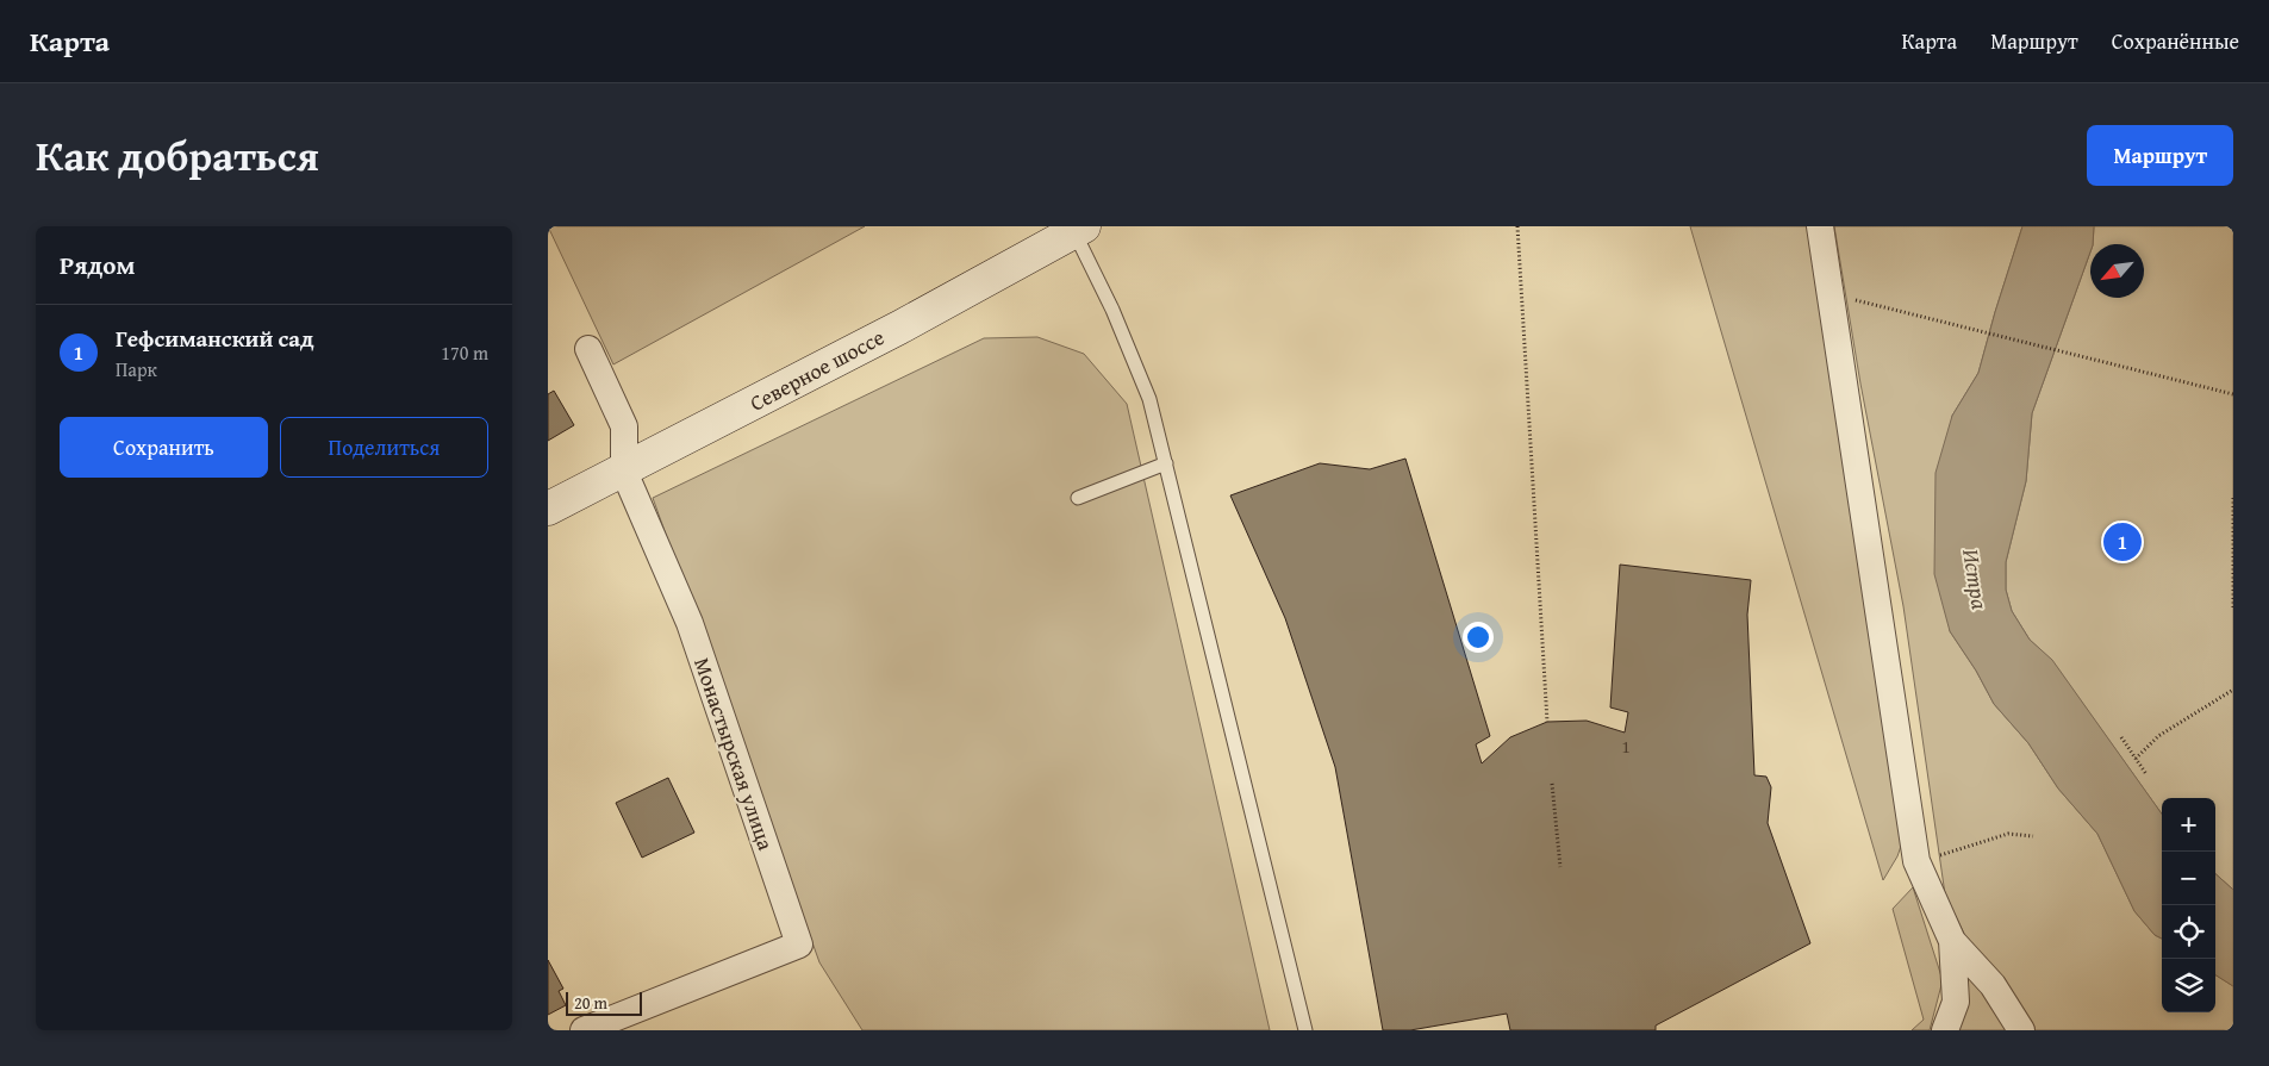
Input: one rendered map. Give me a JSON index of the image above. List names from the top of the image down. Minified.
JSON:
{"streets":{"main road":["Северное шоссе"],"street":["Монастырская улица"]},"crossings":[["Северное шоссе","Монастырская улица"]],"water":["Истра"],"house_numbers":["1"],"scale_bar":"20 m","north":"bottom left","page":{"header":"Карта","nav":["Карта","Маршрут","Сохранённые"],"title":"Как добраться","buttons":["Маршрут",["Сохранить","Поделиться"]],"heading":"Рядом","list":[{"mark":"1","name":"Гефсиманский сад","note":"Парк","value":"170 m"}],"pins":"1","map_buttons":["+","−"],"scale":"20 m"}}
